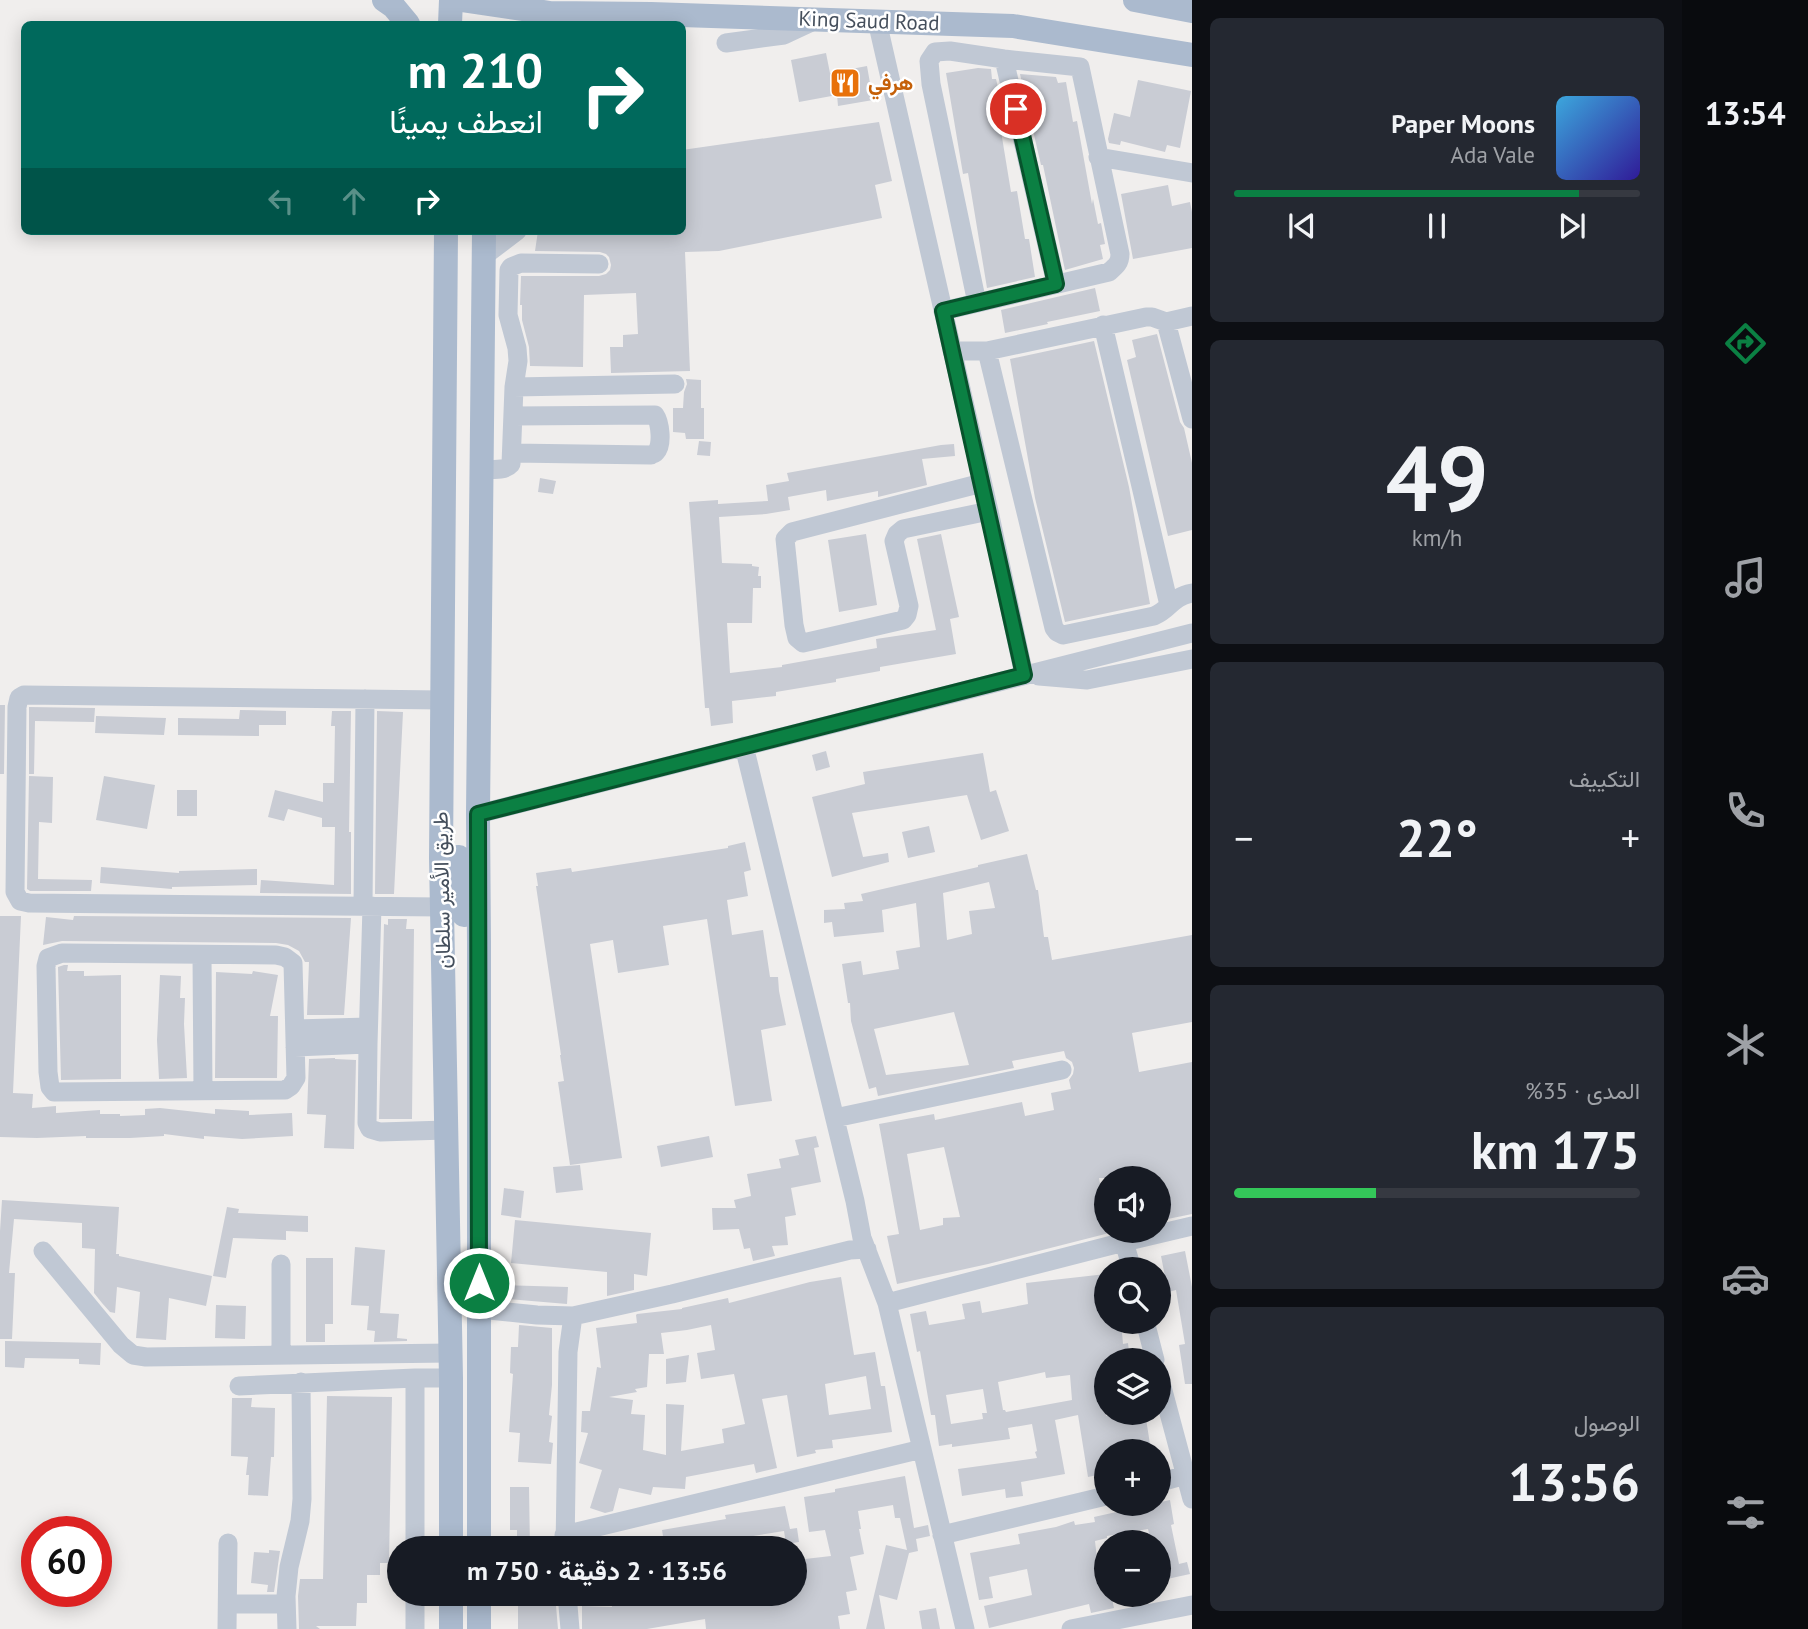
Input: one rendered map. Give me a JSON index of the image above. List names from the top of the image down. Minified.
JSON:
{"streets":{"main road":["King Saud Road","طريق الأمير سلطان"]},"places":{"restaurant":["هرفي"]},"page":{"tabs":"13:54","turn":["210 m","انعطف يمينًا"],"song":["Paper Moons","Ada Vale"],"tile":[["49","km/h"],"التكييف",["المدى · 35%","175 km"],["الوصول","13:56"]],"heat":["−","22°","+"],"map_buttons":["+","−"],"limit":"60","trip":"13:56 · 2 دقيقة · 750 m"}}
